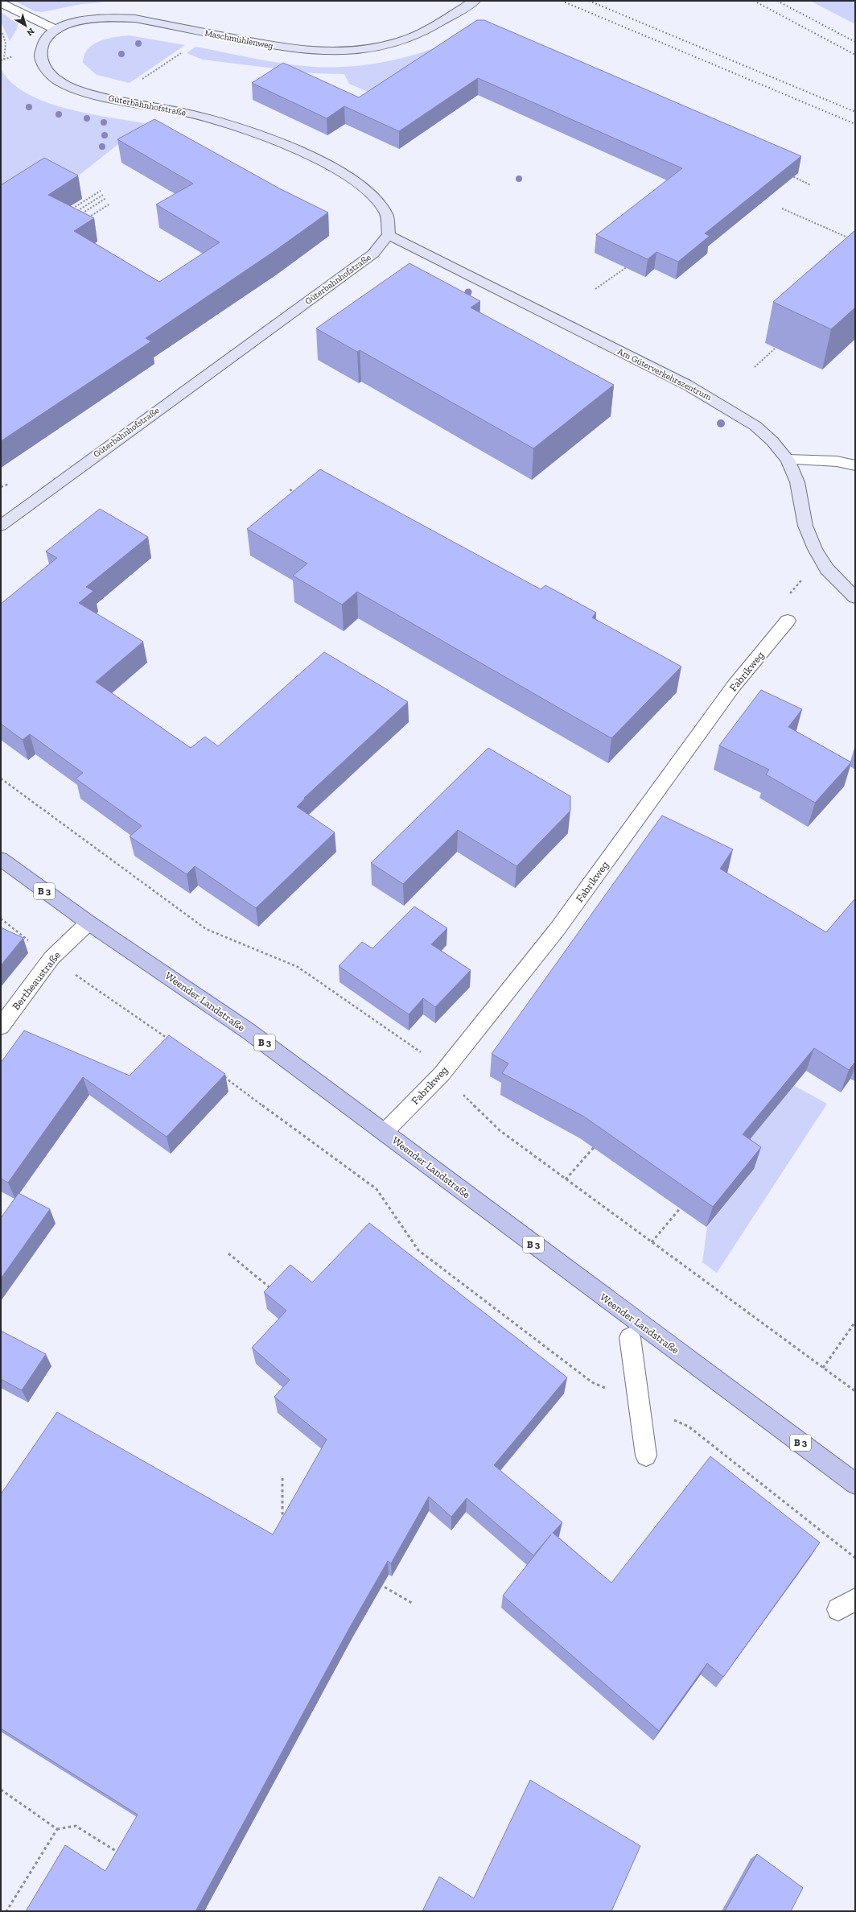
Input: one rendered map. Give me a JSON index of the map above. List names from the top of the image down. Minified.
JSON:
{"streets":{"main road":["B 3","Weender Landstraße"],"street":["Maschmühlenweg","Güterbahnhofstraße","Am Güterverkehrszentrum","Fabrikweg","Bertheaustraße"]},"crossings":[["Maschmühlenweg","Güterbahnhofstraße"],["Güterbahnhofstraße","Am Güterverkehrszentrum"],["Fabrikweg","Weender Landstraße"],["Bertheaustraße","Weender Landstraße"]],"north":"bottom right"}
